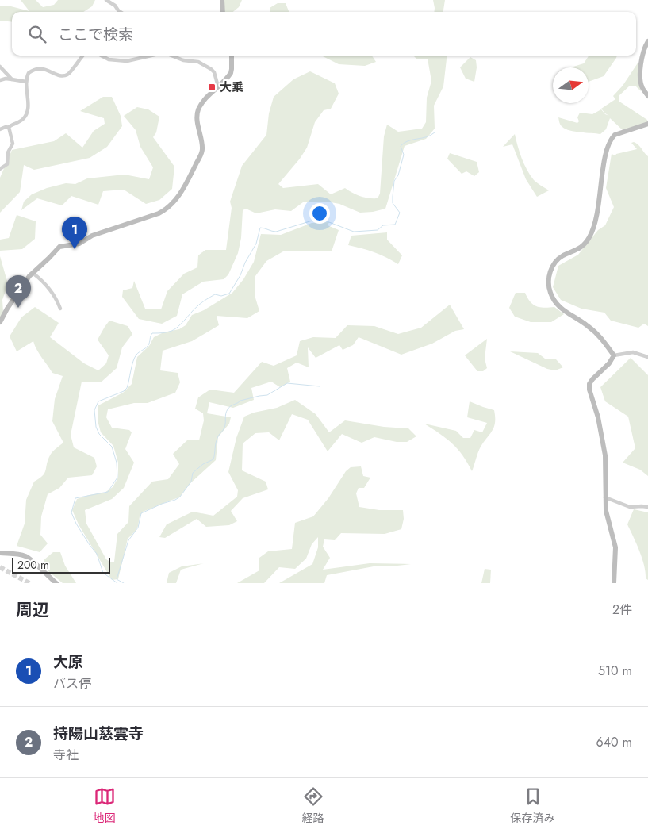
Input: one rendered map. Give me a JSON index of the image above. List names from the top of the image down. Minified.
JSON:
{"places":{"transit":["大乗"]},"scale_bar":"200 m","north":"right","page":{"search":"ここで検索","pins":["1","2"],"scale":"200 m","heading":["周辺","2件"],"list":[{"mark":"1","name":"大原","note":"バス停","value":"510 m"},{"mark":"2","name":"持陽山慈雲寺","note":"寺社","value":"640 m"}],"nav":["地図","経路","保存済み"]}}
